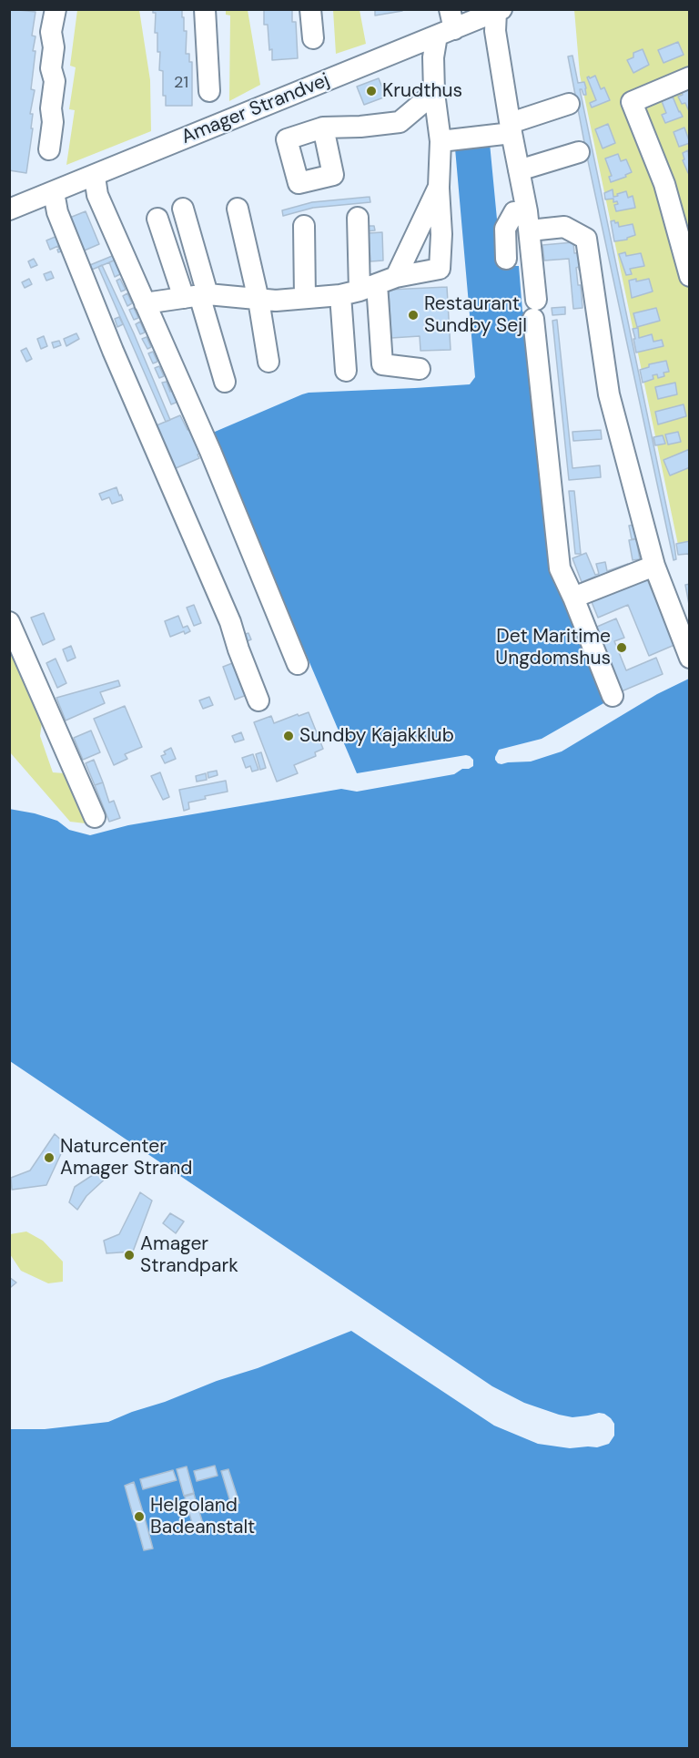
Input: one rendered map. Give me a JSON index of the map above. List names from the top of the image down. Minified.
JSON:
{"streets":{"street":["Amager Strandvej"]},"places":["Krudthus","Restaurant Sundby Sejl","Det Maritime Ungdomshus","Sundby Kajakklub","Naturcenter Amager Strand","Amager Strandpark","Helgoland Badeanstalt"],"house_numbers":["21"]}
